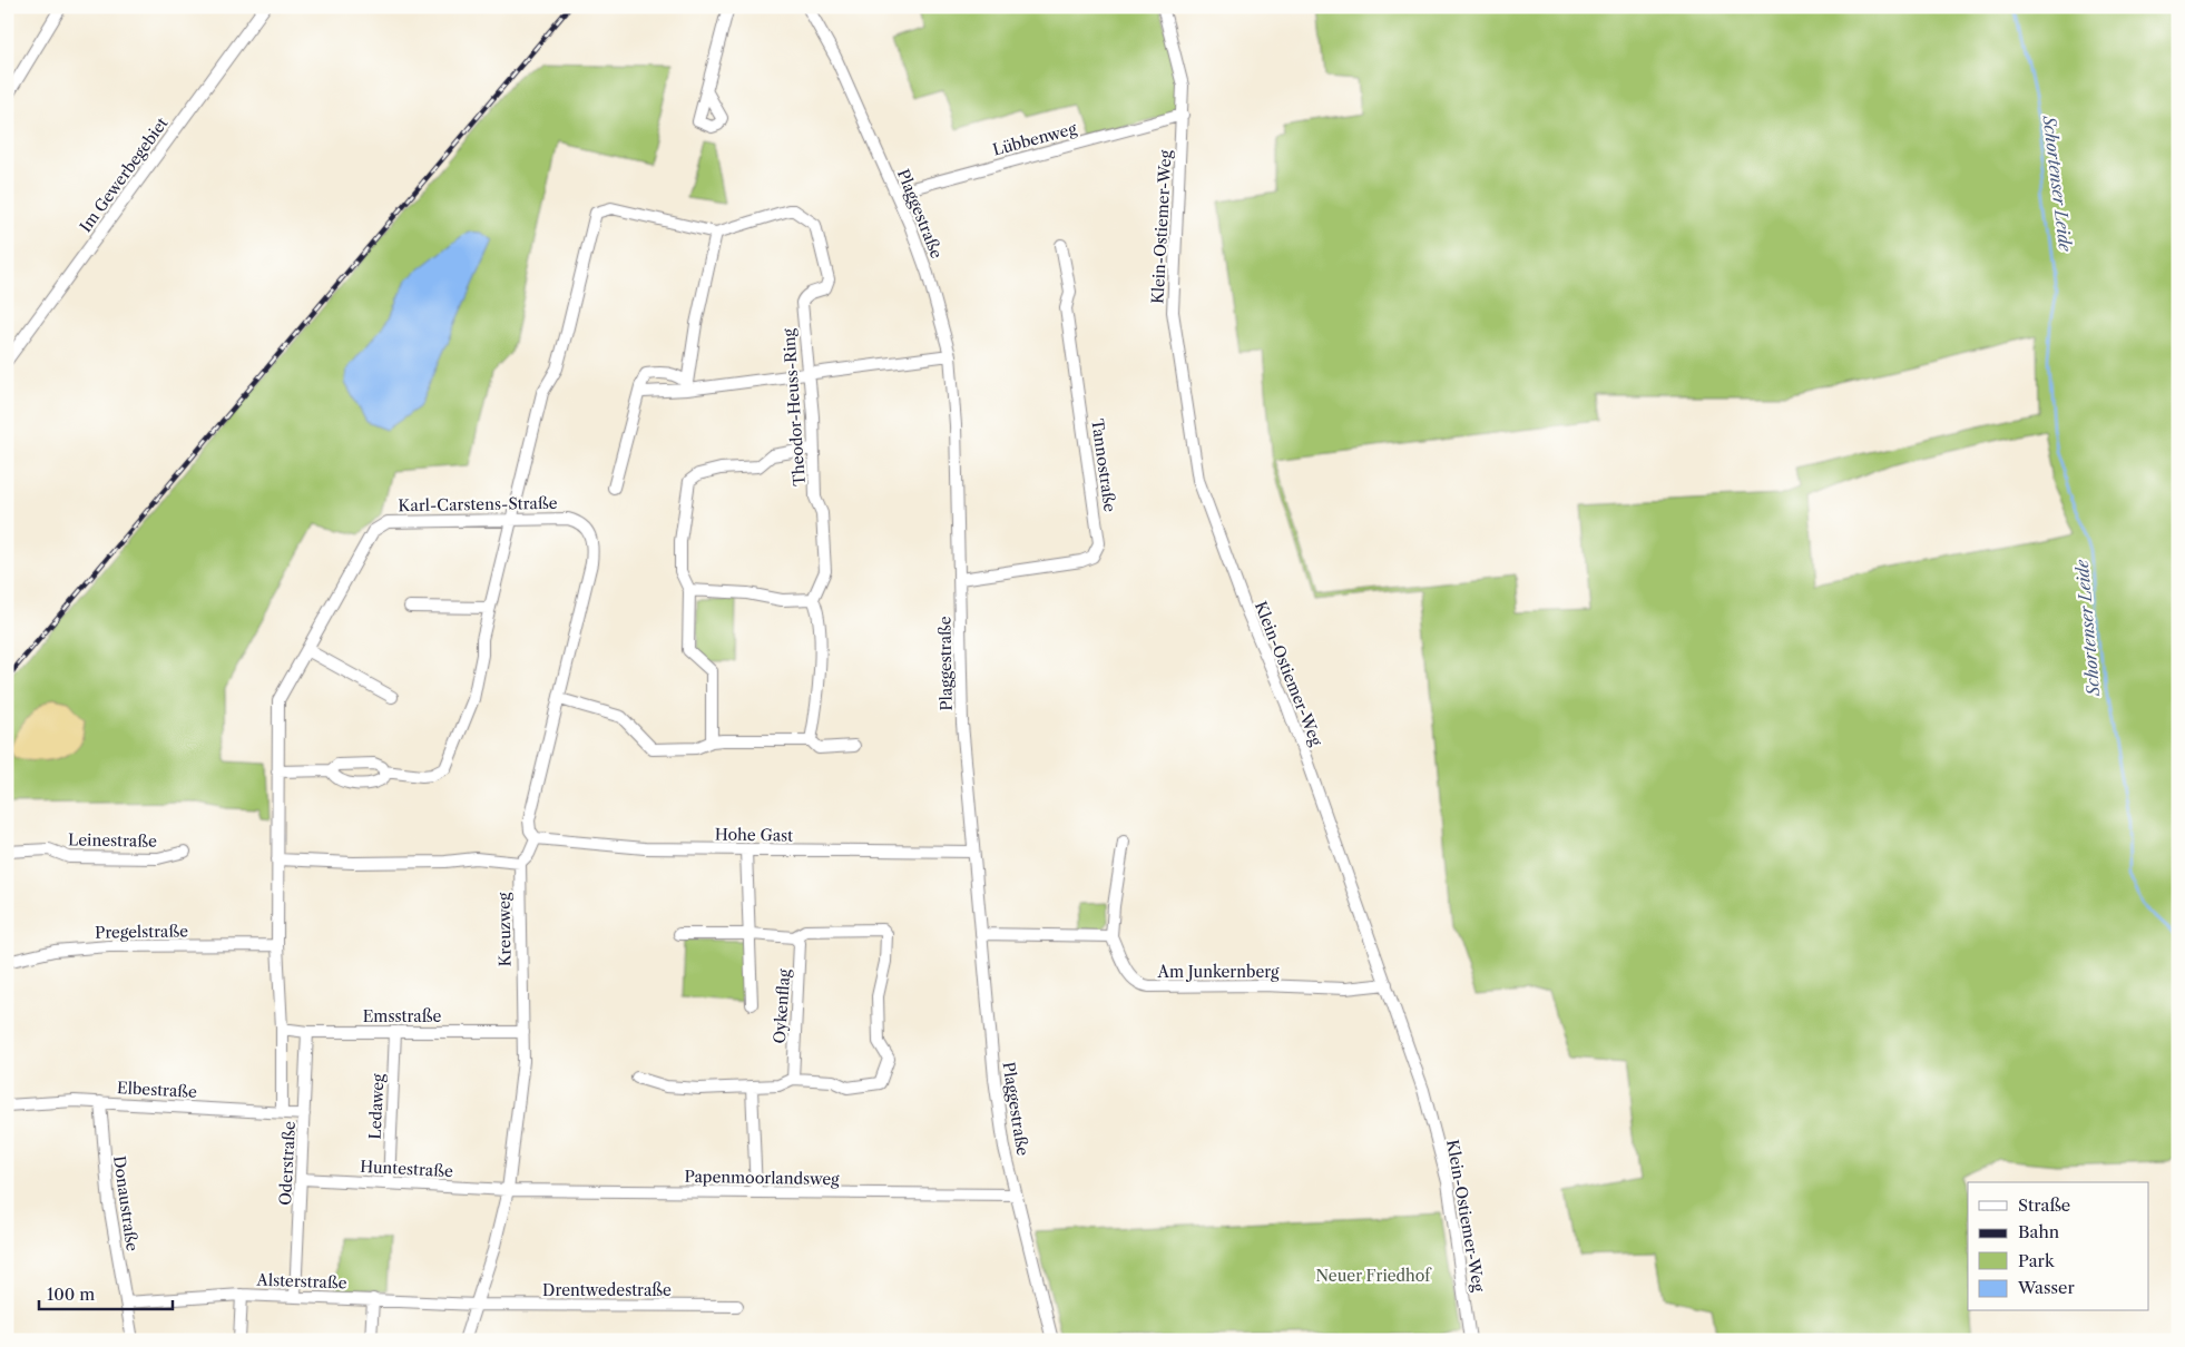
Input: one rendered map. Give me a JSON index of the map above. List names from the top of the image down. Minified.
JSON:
{"streets":{"street":["Lübbenweg","Im Gewerbegebiet","Plaggestraße","Klein-Ostiemer-Weg","Theodor-Heuss-Ring","Tannostraße","Karl-Carstens-Straße","Hohe Gast","Leinestraße","Kreuzweg","Pregelstraße","Am Junkernberg","Oykenflag","Emsstraße","Elbestraße","Ledaweg","Oderstraße","Huntestraße","Papenmoorlandsweg","Donaustraße","Alsterstraße","Drentwedestraße"]},"crossings":[["Lübbenweg","Plaggestraße"],["Lübbenweg","Klein-Ostiemer-Weg"],["Plaggestraße","Tannostraße"],["Plaggestraße","Hohe Gast"],["Plaggestraße","Papenmoorlandsweg"],["Klein-Ostiemer-Weg","Am Junkernberg"],["Karl-Carstens-Straße","Oderstraße"],["Kreuzweg","Emsstraße"],["Kreuzweg","Huntestraße"],["Kreuzweg","Papenmoorlandsweg"],["Kreuzweg","Alsterstraße"],["Kreuzweg","Drentwedestraße"],["Pregelstraße","Oderstraße"],["Emsstraße","Ledaweg"],["Emsstraße","Oderstraße"],["Elbestraße","Oderstraße"],["Elbestraße","Donaustraße"],["Ledaweg","Huntestraße"],["Oderstraße","Huntestraße"],["Oderstraße","Alsterstraße"],["Huntestraße","Papenmoorlandsweg"],["Donaustraße","Alsterstraße"],["Alsterstraße","Drentwedestraße"]],"water":["Schortenser Leide"],"parks":["Neuer Friedhof"],"legend":["Straße","Bahn","Park","Wasser"],"scale_bar":"100 m"}
